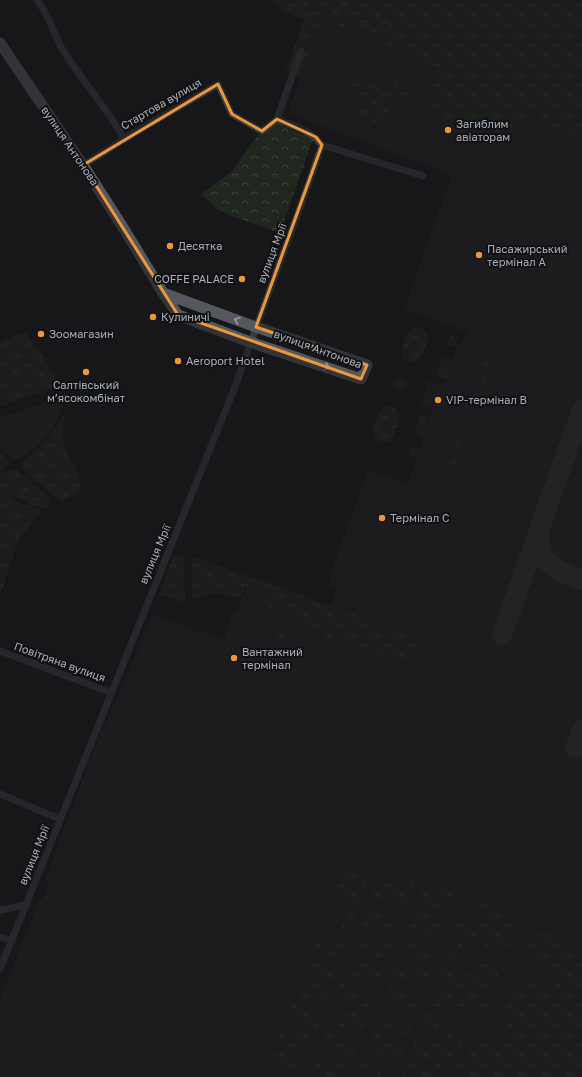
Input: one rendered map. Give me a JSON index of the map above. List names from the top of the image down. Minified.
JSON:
{"streets":{"main road":["вулиця Антонова"],"street":["Стартова вулиця","вулиця Мрії","Повітряна вулиця"]},"crossings":[["Стартова вулиця","вулиця Антонова"],["вулиця Антонова","вулиця Мрії"],["вулиця Мрії","Повітряна вулиця"]],"places":["Загиблим авіаторам","Десятка","Пасажирський термінал A","COFFE PALACE","Кулиничі","Зоомагазин","Aeroport Hotel","Салтівський мʼясокомбінат","VIP-термінал B","Термінал C","Вантажний термінал"]}
